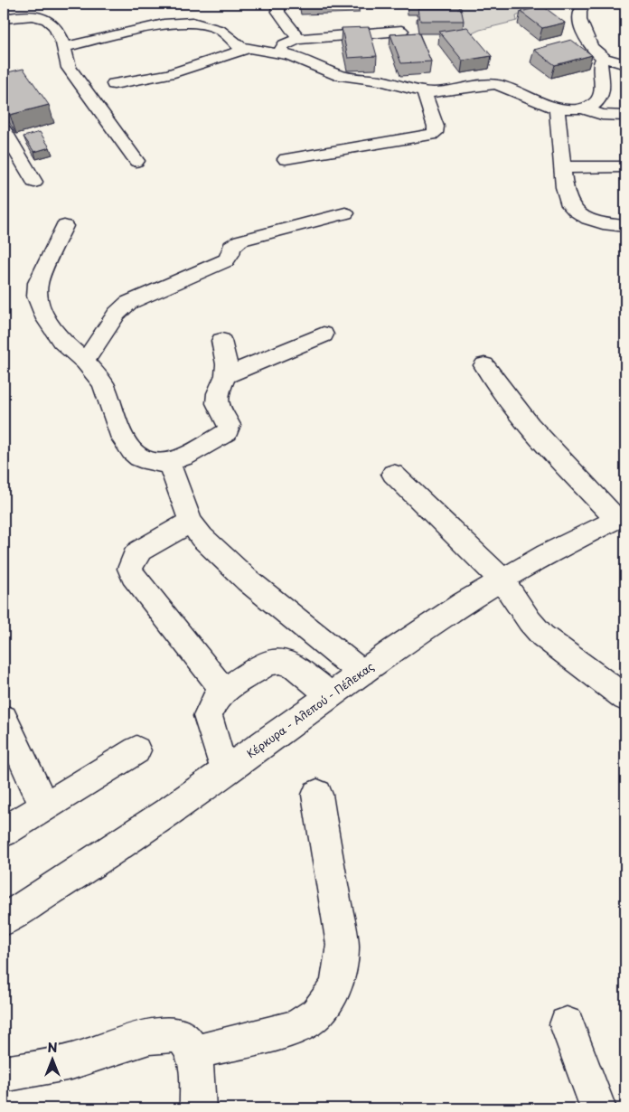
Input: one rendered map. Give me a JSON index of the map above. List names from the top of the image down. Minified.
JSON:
{"streets":{"street":["Κέρκυρα - Αλεπού - Πέλεκας"]},"north":"top"}
